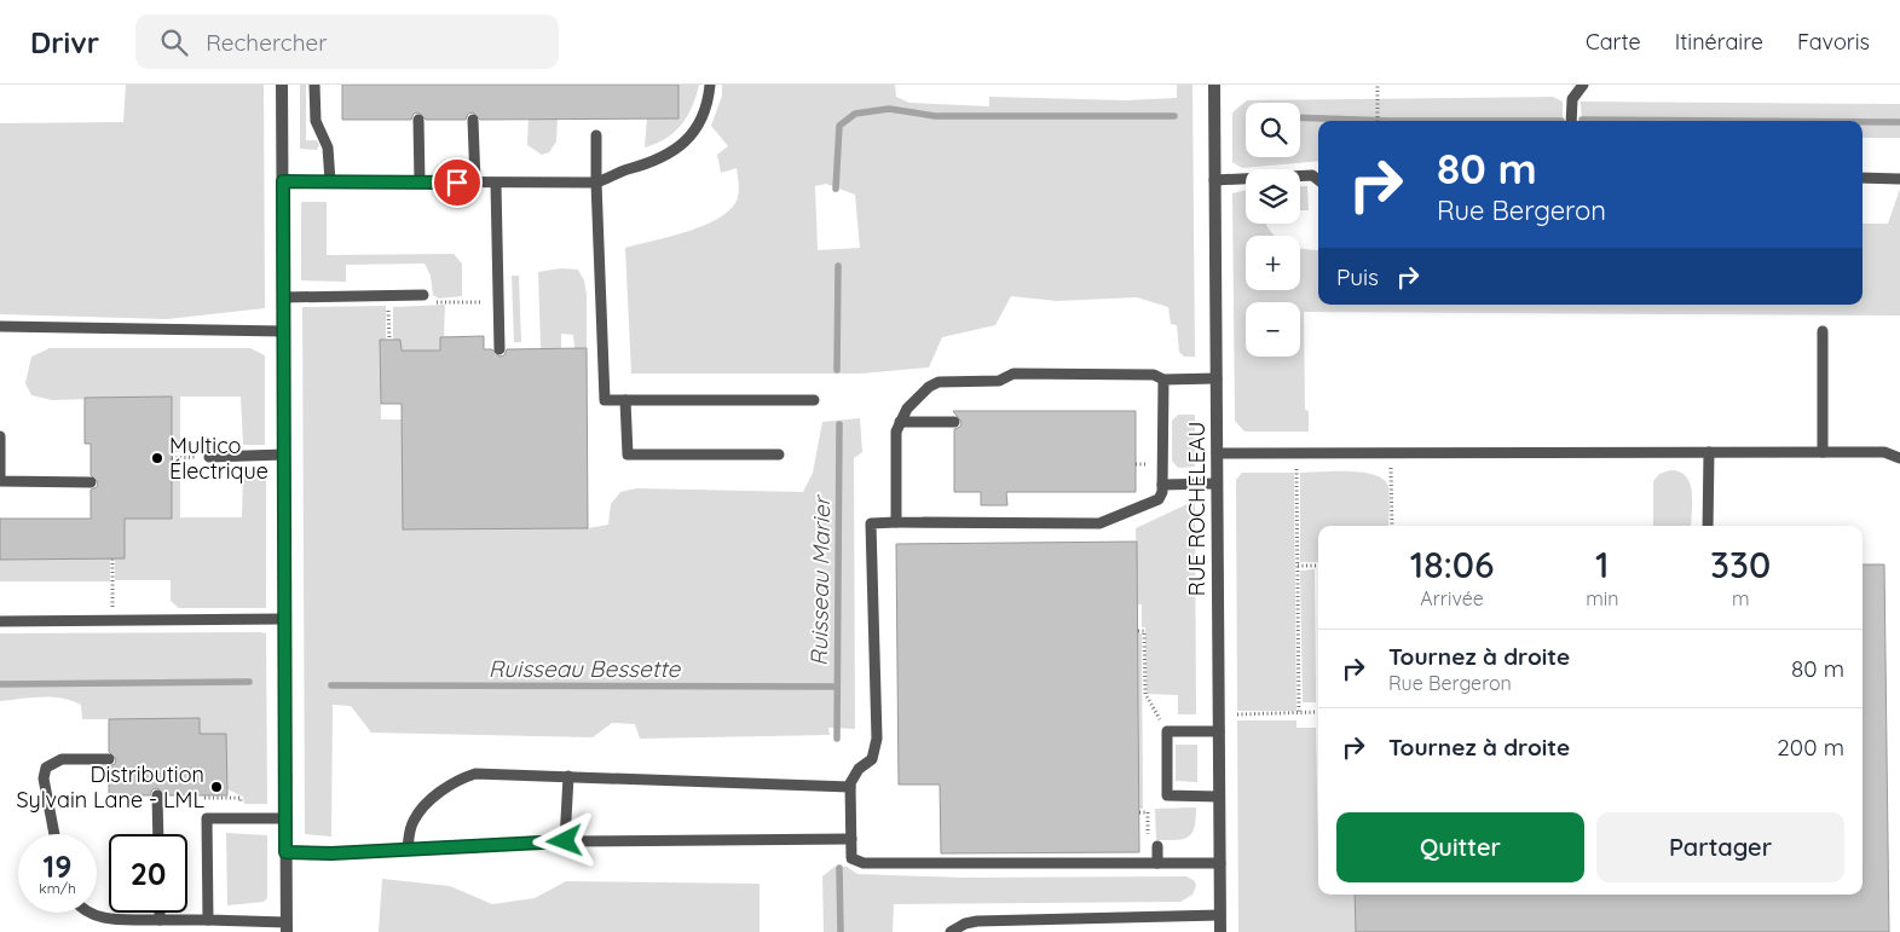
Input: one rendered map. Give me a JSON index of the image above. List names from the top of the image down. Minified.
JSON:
{"streets":{"street":["RUE ROCHELEAU"]},"water":["Ruisseau Marier","Ruisseau Bessette"],"places":["Multico Électrique","Distribution Sylvain Lane - LML"],"page":{"header":"Drivr","search":"Rechercher","nav":["Carte","Itinéraire","Favoris"],"map_buttons":["+","−"],"turn":["80 m","Rue Bergeron"],"then":"Puis","eta":["18:06","Arrivée","1","min","330","m"],"list":[{"name":"Tournez à droite","note":"Rue Bergeron","value":"80 m"},{"name":"Tournez à droite","value":"200 m"}],"buttons":["Quitter","Partager"],"speed":"19 km/h","limit":"20"}}
